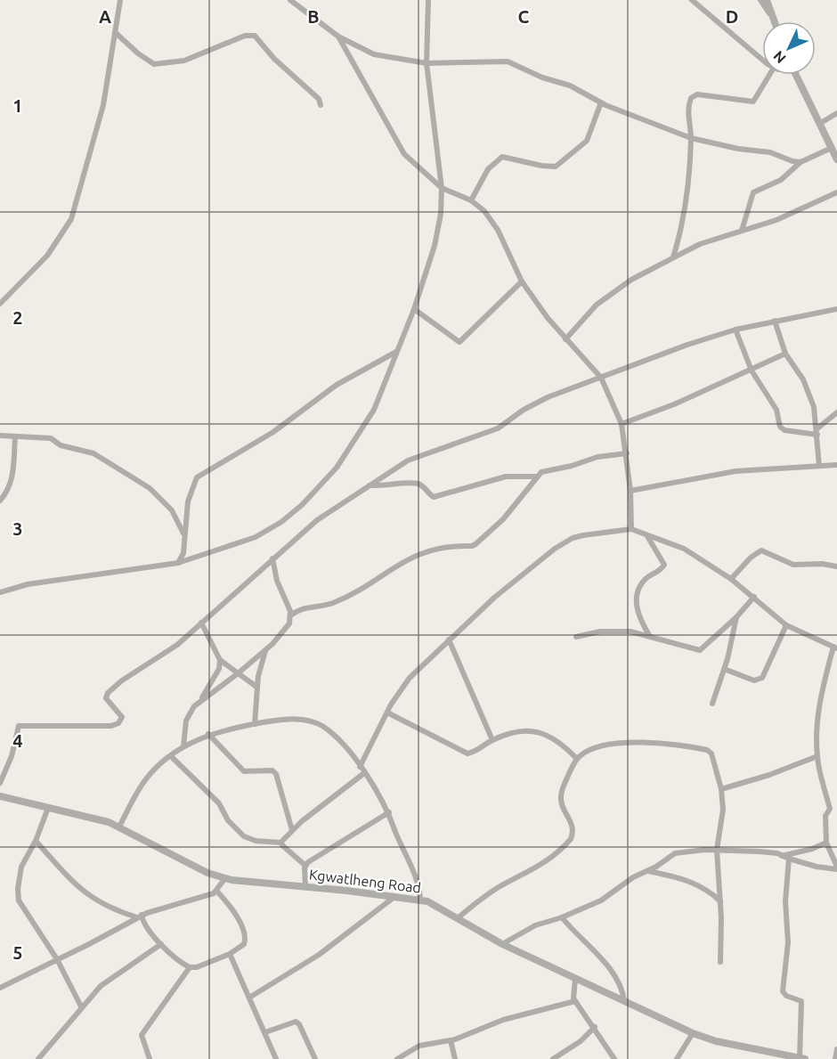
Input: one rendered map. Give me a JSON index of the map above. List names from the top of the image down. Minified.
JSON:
{"streets":{"street":["Kgwatlheng Road"]},"north":"bottom left","grid":{"columns":["A","B","C","D"],"rows":["1","2","3","4","5"]}}
